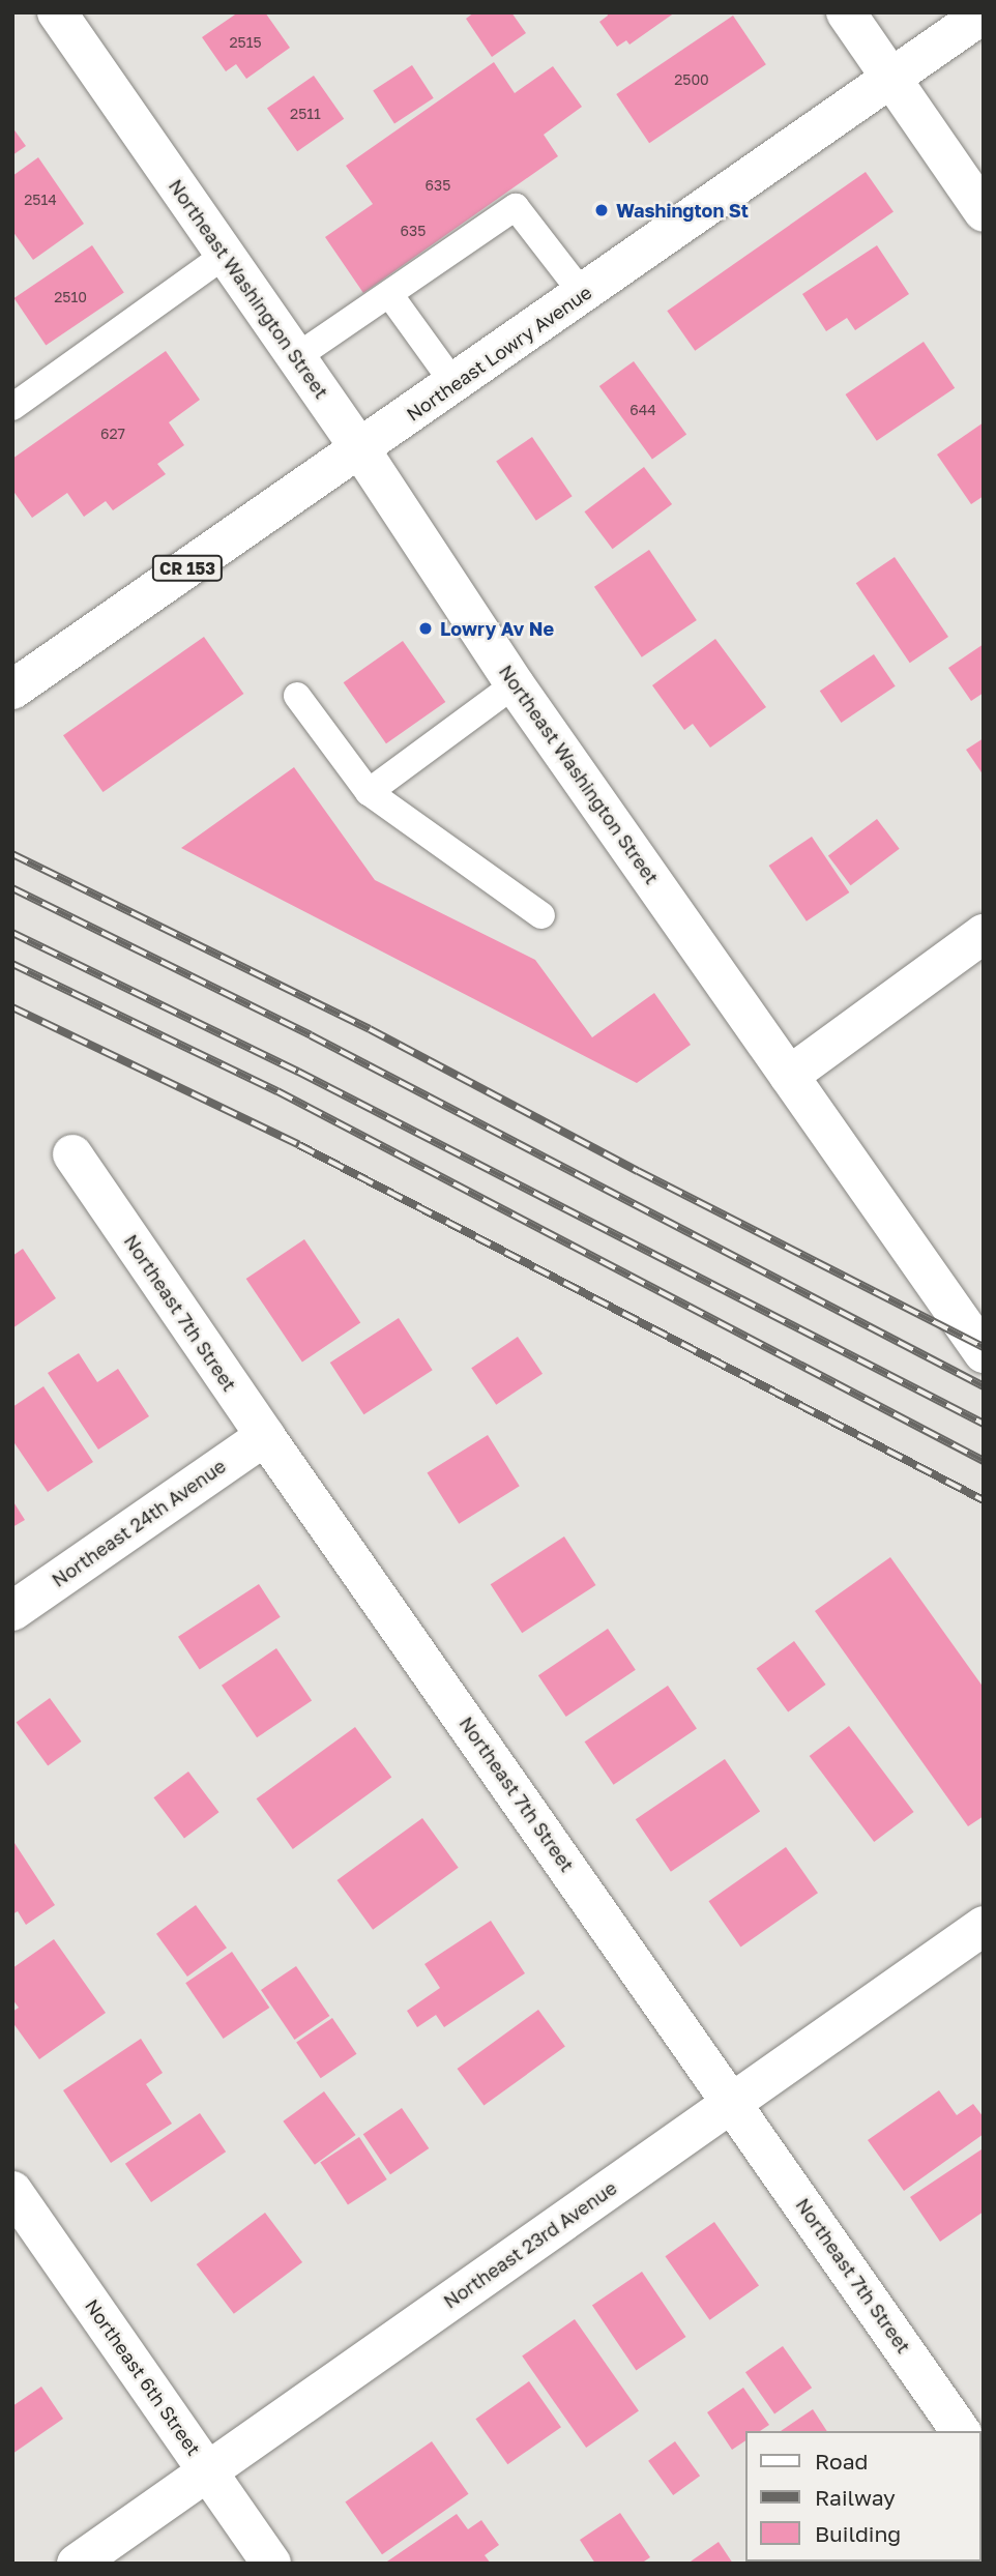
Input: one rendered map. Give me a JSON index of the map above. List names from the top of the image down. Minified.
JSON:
{"streets":{"street":["Northeast Washington Street","Northeast Lowry Avenue","CR 153","Northeast 7th Street","Northeast 24th Avenue","Northeast 23rd Avenue","Northeast 6th Street"]},"crossings":[["Northeast Washington Street","Northeast Lowry Avenue"],["Northeast 7th Street","Northeast 24th Avenue"],["Northeast 7th Street","Northeast 23rd Avenue"],["Northeast 23rd Avenue","Northeast 6th Street"]],"places":["Washington St","Lowry Av Ne"],"house_numbers":["2515","2500","2511","635","2514","635","2510","644","627"],"legend":["Road","Railway","Building"]}
